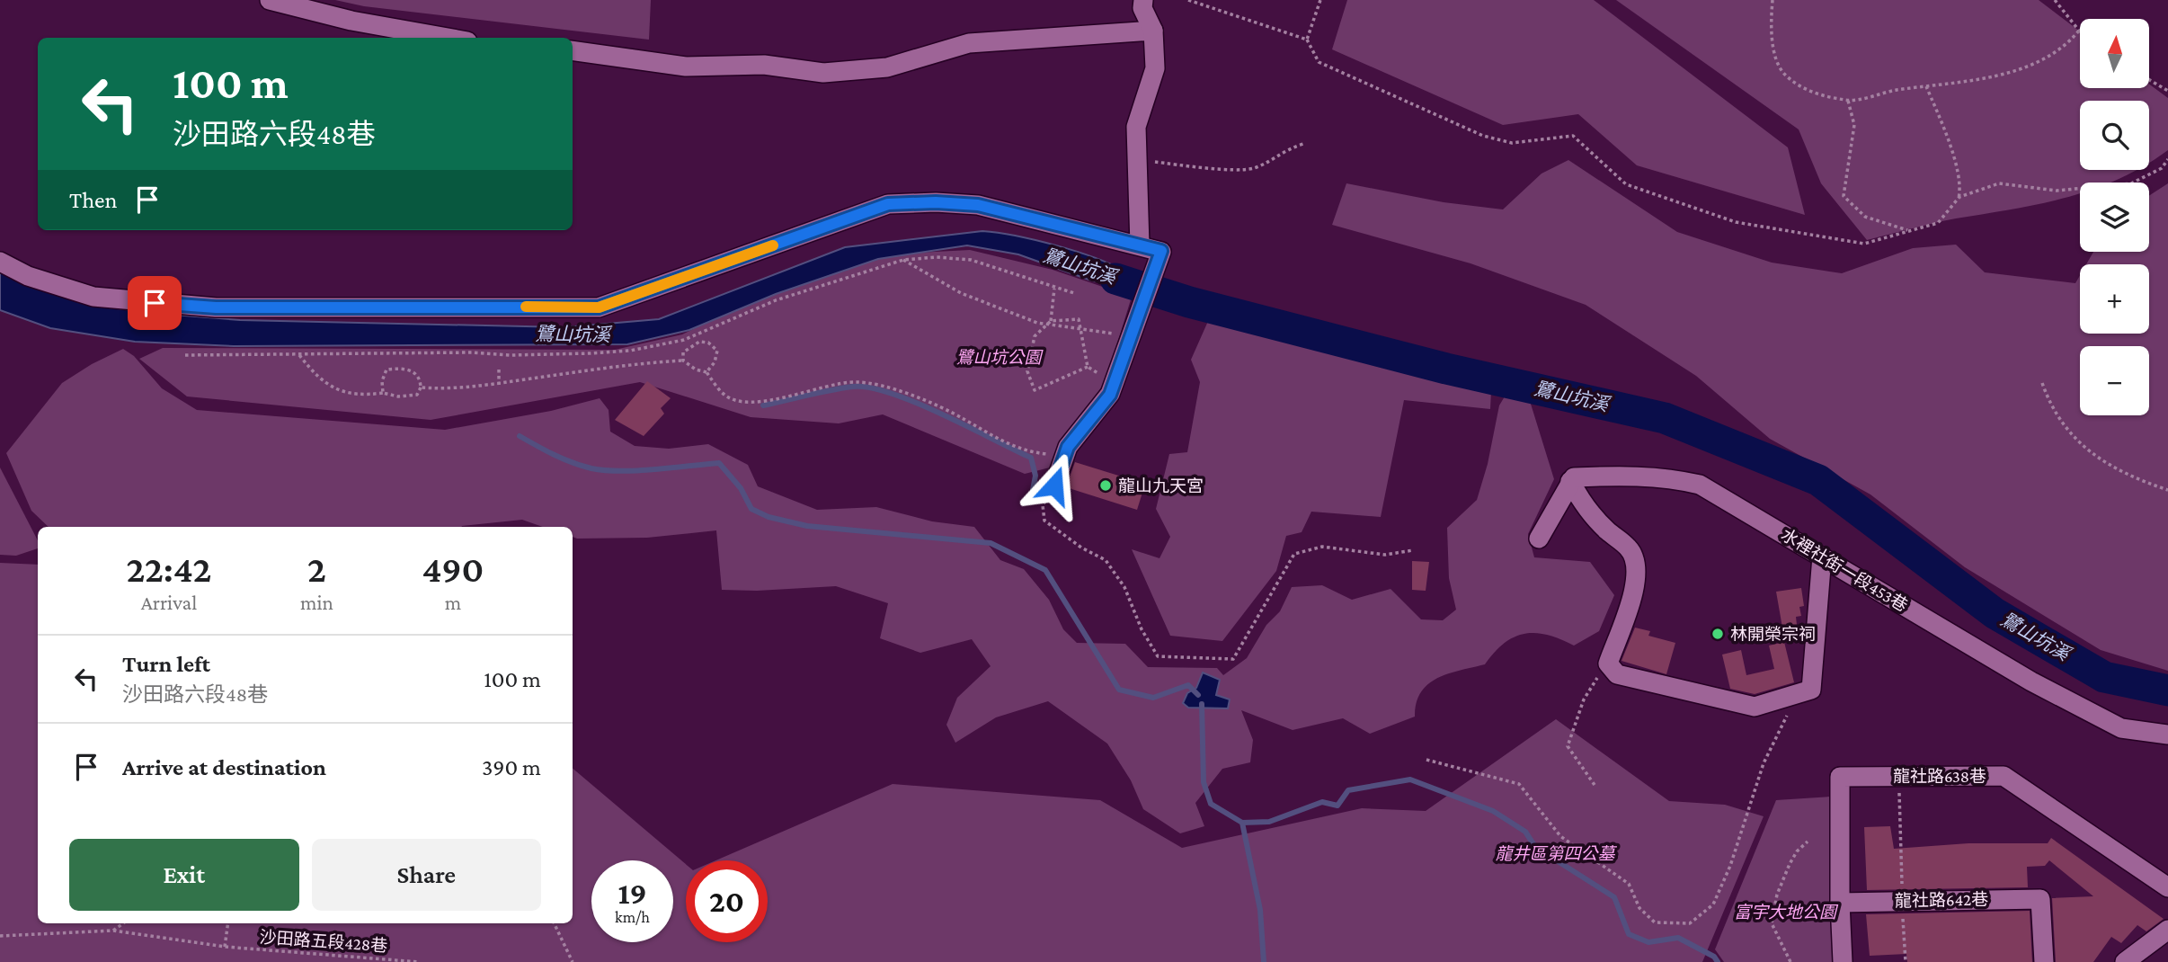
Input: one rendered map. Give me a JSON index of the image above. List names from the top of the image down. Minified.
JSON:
{"streets":{"street":["水裡社街一段453巷","龍社路638巷","龍社路642巷"],"path":["沙田路五段428巷"]},"crossings":[["龍社路638巷","龍社路642巷"]],"water":["鷺山坑溪"],"parks":["鷺山坑公園","龍井區第四公墓","富宇大地公園"],"places":["龍山九天宮","林開榮宗祠"],"north":"top","page":{"map_buttons":["+","−"],"turn":["100 m","沙田路六段48巷"],"then":"Then","eta":["22:42","Arrival","2","min","490","m"],"list":[{"name":"Turn left","note":"沙田路六段48巷","value":"100 m"},{"name":"Arrive at destination","value":"390 m"}],"buttons":["Exit","Share"],"speed":"19 km/h","limit":"20"}}
